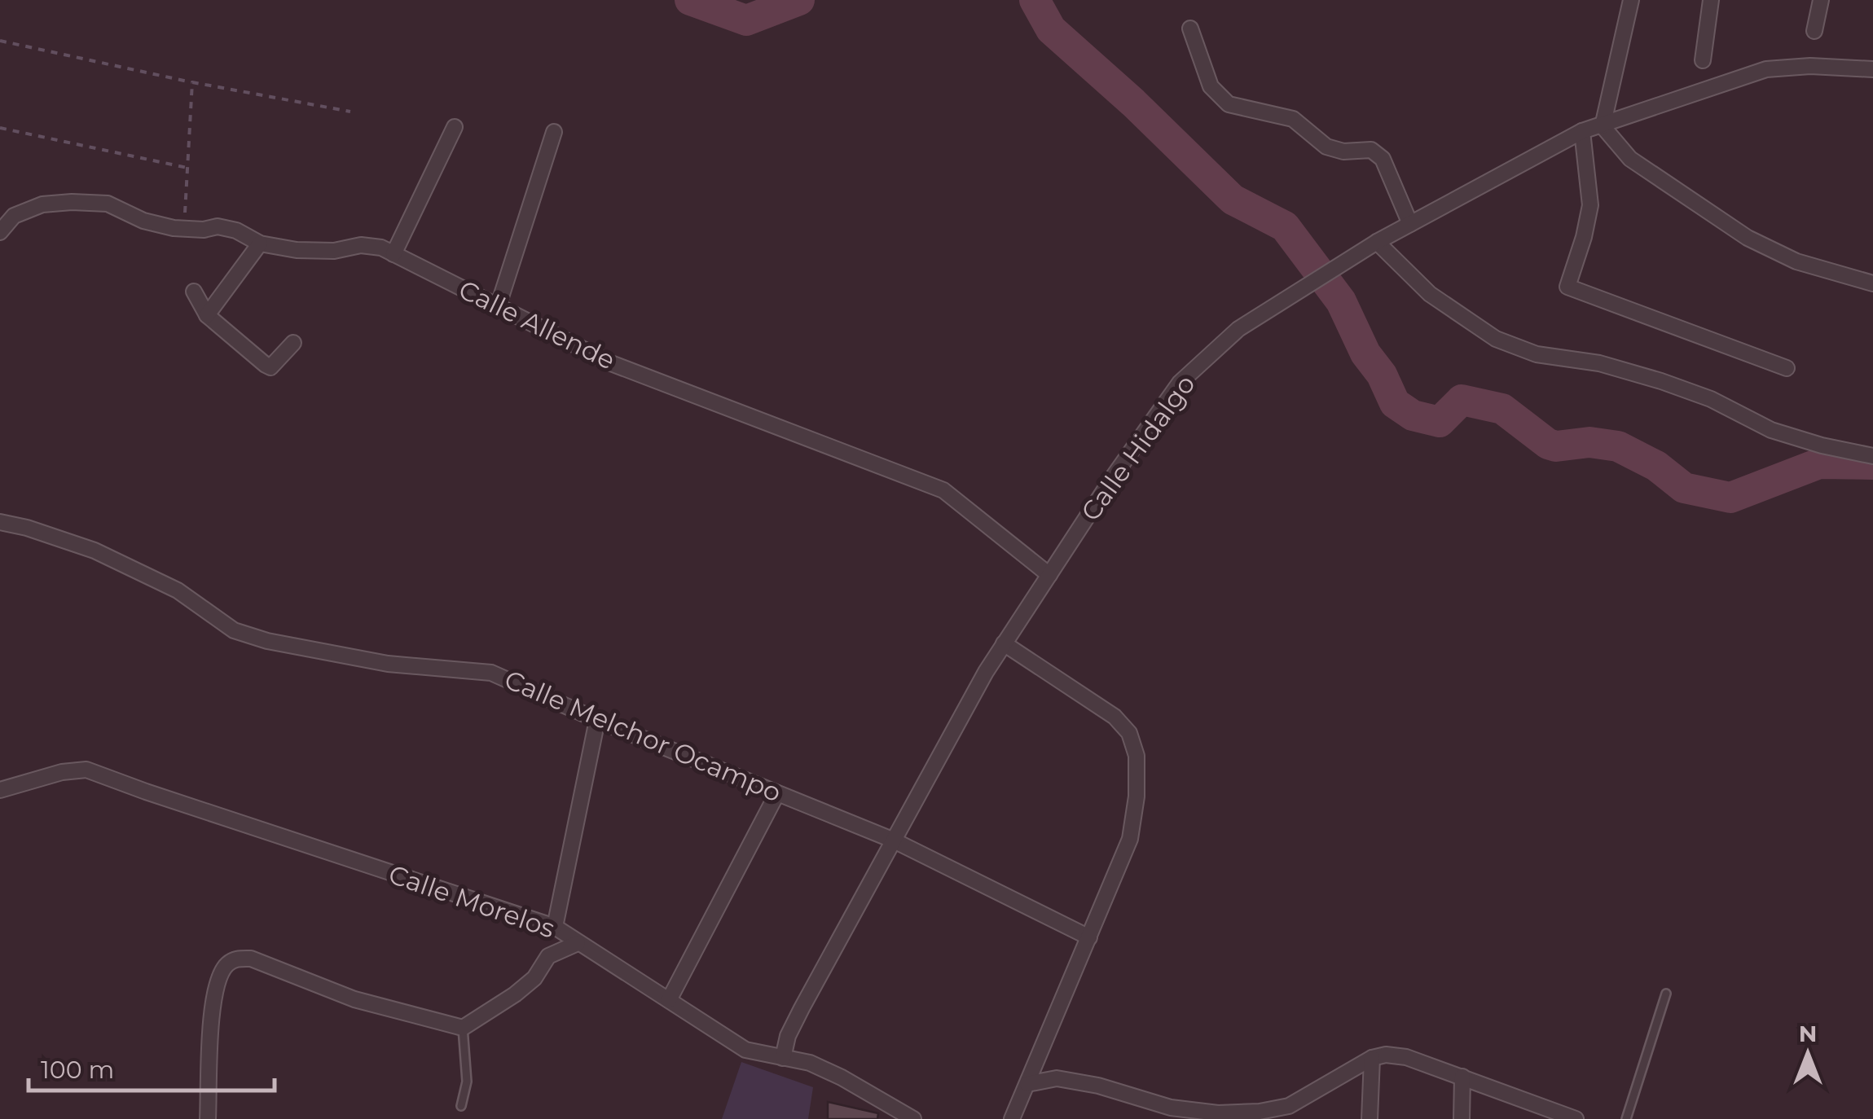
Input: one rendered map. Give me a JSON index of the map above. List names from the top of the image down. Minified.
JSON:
{"streets":{"street":["Calle Allende","Calle Hidalgo","Calle Melchor Ocampo","Calle Morelos"]},"crossings":[["Calle Allende","Calle Hidalgo"],["Calle Hidalgo","Calle Melchor Ocampo"],["Calle Hidalgo","Calle Morelos"]],"scale_bar":"100 m","north":"top"}
